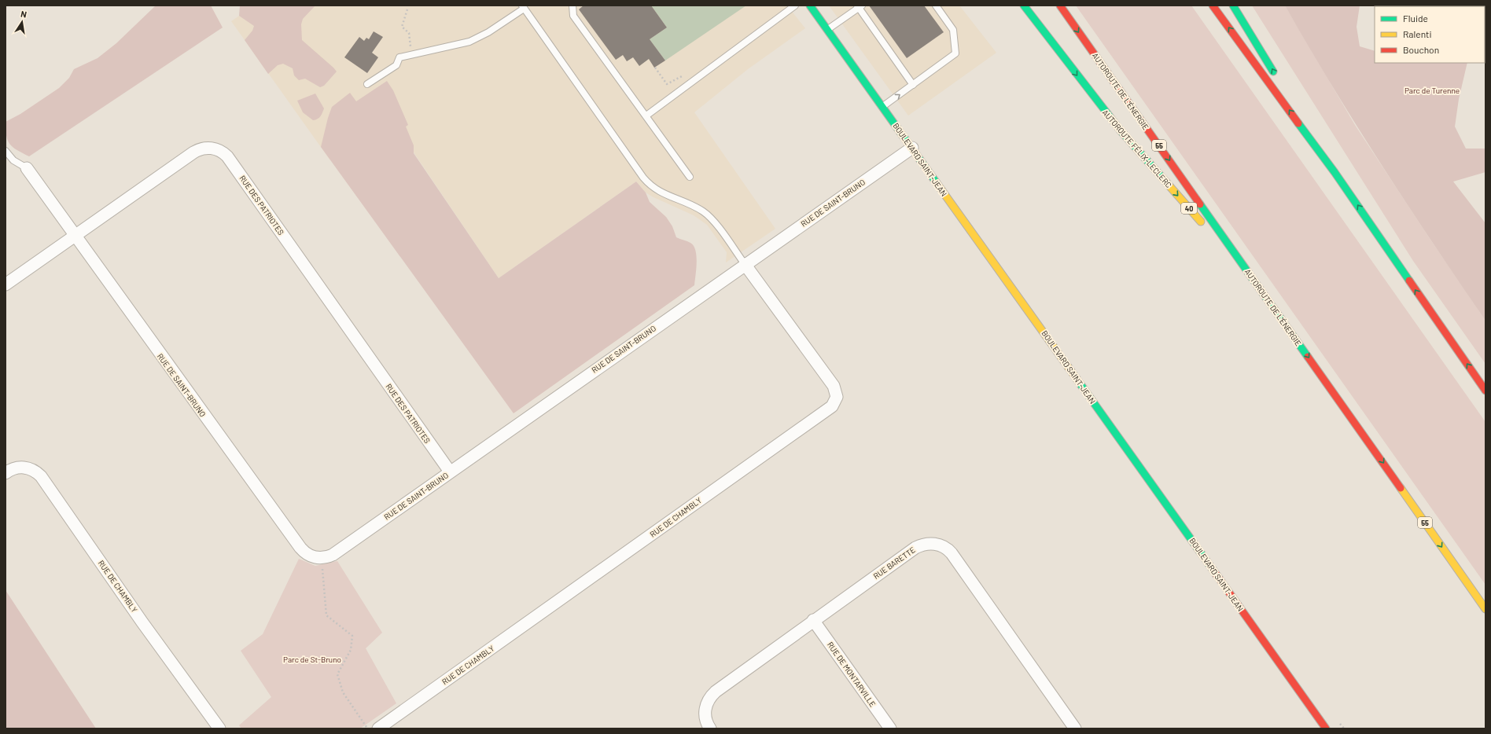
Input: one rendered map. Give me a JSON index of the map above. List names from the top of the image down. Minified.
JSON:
{"streets":{"main road":["AUTOROUTE DE L'ÉNERGIE","55","AUTOROUTE FÉLIX-LECLERC","BOULEVARD SAINT-JEAN","40"],"street":["RUE DE SAINT-BRUNO","RUE DES PATRIOTES","RUE DE CHAMBLY","RUE BARETTE","RUE DE MONTARVILLE"]},"crossings":[["BOULEVARD SAINT-JEAN","RUE DE SAINT-BRUNO"],["RUE DE SAINT-BRUNO","RUE DES PATRIOTES"],["RUE DE SAINT-BRUNO","RUE DE CHAMBLY"],["RUE BARETTE","RUE DE MONTARVILLE"]],"one_way":["AUTOROUTE DE L'ÉNERGIE","AUTOROUTE FÉLIX-LECLERC"],"parks":["Parc de Turenne","Parc de St-Bruno"],"legend":["Fluide","Ralenti","Bouchon"],"north":"top"}
